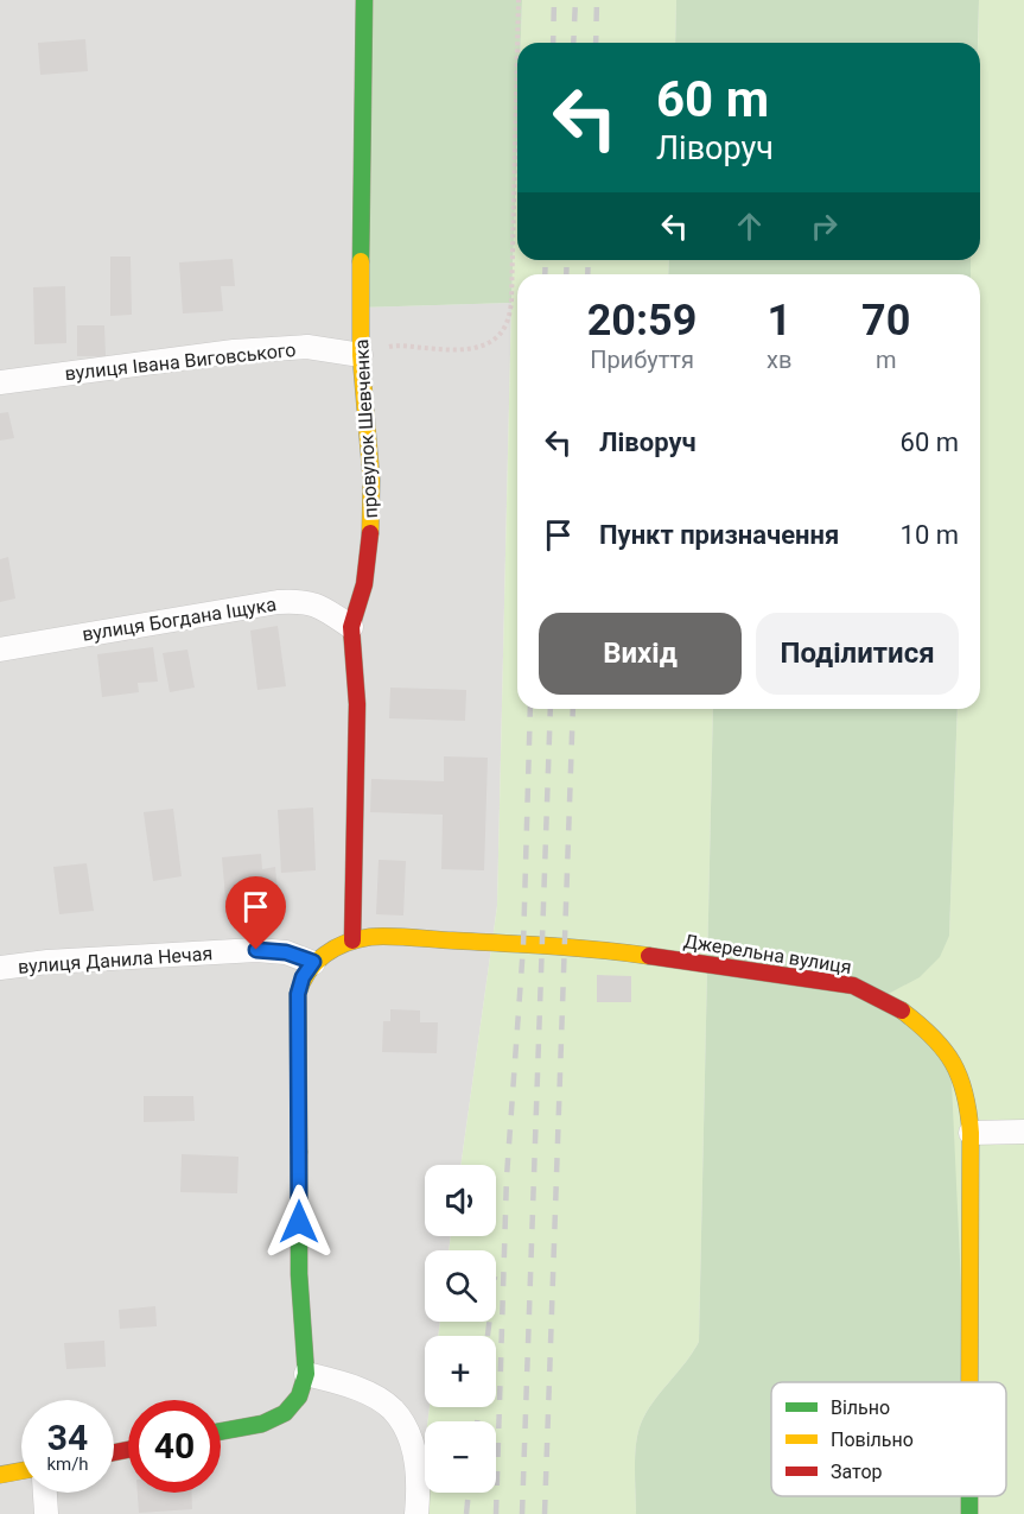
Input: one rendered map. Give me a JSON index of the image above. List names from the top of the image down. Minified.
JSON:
{"streets":{"street":["вулиця Івана Виговського","провулок Шевченка","вулиця Богдана Іщука","Джерельна вулиця","вулиця Данила Нечая"]},"crossings":[["вулиця Івана Виговського","провулок Шевченка"],["провулок Шевченка","вулиця Богдана Іщука"],["провулок Шевченка","Джерельна вулиця"],["Джерельна вулиця","вулиця Данила Нечая"]],"legend":["Вільно","Повільно","Затор"],"page":{"turn":["60 m","Ліворуч"],"eta":["20:59","Прибуття","1","хв","70","m"],"list":[{"name":"Ліворуч","value":"60 m"},{"name":"Пункт призначення","value":"10 m"}],"buttons":["Вихід","Поділитися"],"map_buttons":["+","−"],"speed":"34 km/h","limit":"40"}}
